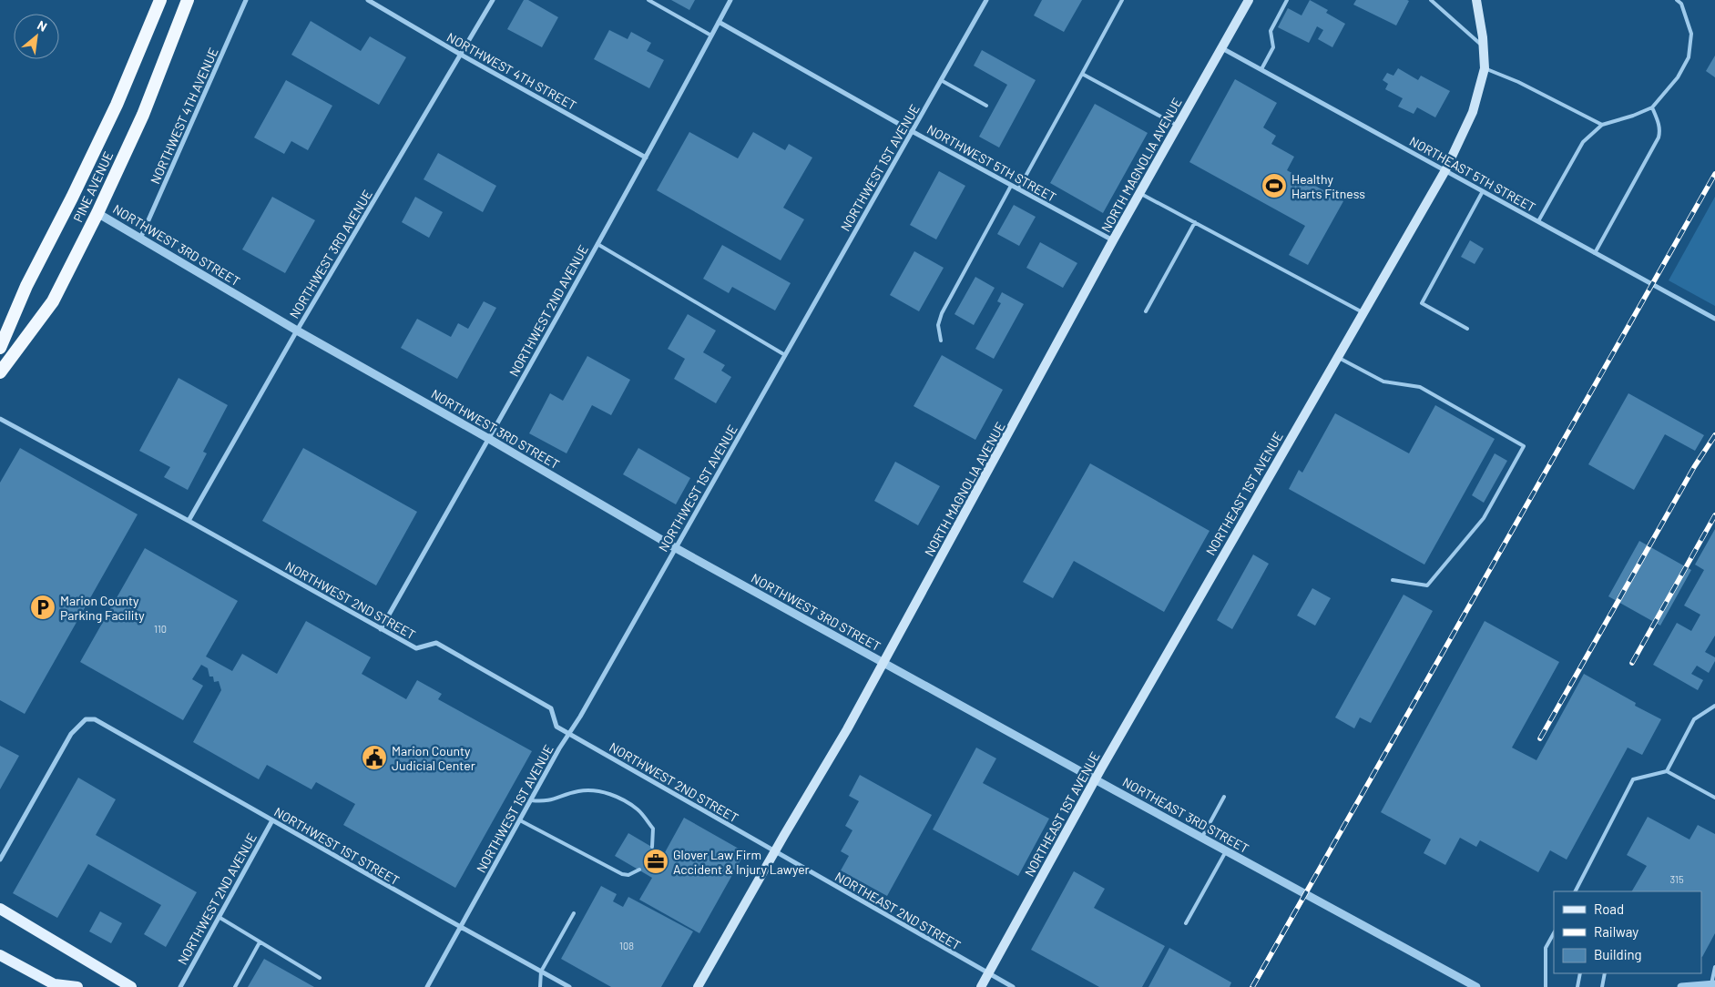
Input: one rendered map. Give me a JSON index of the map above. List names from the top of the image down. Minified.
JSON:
{"streets":{"highway":["PINE AVENUE"],"main road":["NORTH MAGNOLIA AVENUE","NORTHEAST 1ST AVENUE"],"street":["NORTHWEST 4TH STREET","NORTHWEST 4TH AVENUE","NORTHWEST 5TH STREET","NORTHWEST 1ST AVENUE","NORTHEAST 5TH STREET","NORTHWEST 3RD STREET","NORTHWEST 3RD AVENUE","NORTHWEST 2ND AVENUE","NORTHWEST 2ND STREET","NORTHEAST 3RD STREET","NORTHWEST 1ST STREET","NORTHEAST 2ND STREET"]},"crossings":[["NORTHWEST 4TH STREET","NORTHWEST 3RD AVENUE"],["NORTHWEST 4TH STREET","NORTHWEST 2ND AVENUE"],["NORTHWEST 4TH AVENUE","NORTHWEST 3RD STREET"],["NORTHWEST 5TH STREET","NORTH MAGNOLIA AVENUE"],["NORTHWEST 5TH STREET","NORTHWEST 1ST AVENUE"],["NORTHWEST 5TH STREET","NORTHWEST 2ND AVENUE"],["NORTH MAGNOLIA AVENUE","NORTHEAST 5TH STREET"],["NORTH MAGNOLIA AVENUE","NORTHWEST 3RD STREET"],["NORTH MAGNOLIA AVENUE","NORTHWEST 2ND STREET"],["NORTH MAGNOLIA AVENUE","NORTHEAST 3RD STREET"],["NORTH MAGNOLIA AVENUE","NORTHEAST 2ND STREET"],["NORTHWEST 1ST AVENUE","NORTHWEST 3RD STREET"],["NORTHWEST 1ST AVENUE","NORTHWEST 2ND STREET"],["NORTHWEST 1ST AVENUE","NORTHWEST 1ST STREET"],["NORTHEAST 5TH STREET","NORTHEAST 1ST AVENUE"],["PINE AVENUE","NORTHWEST 3RD STREET"],["NORTHWEST 3RD STREET","NORTHWEST 3RD AVENUE"],["NORTHWEST 3RD STREET","NORTHWEST 2ND AVENUE"],["NORTHWEST 3RD STREET","NORTHEAST 3RD STREET"],["NORTHWEST 3RD AVENUE","NORTHWEST 2ND STREET"],["NORTHWEST 2ND AVENUE","NORTHWEST 2ND STREET"],["NORTHWEST 2ND AVENUE","NORTHWEST 1ST STREET"],["NORTHEAST 1ST AVENUE","NORTHEAST 3RD STREET"],["NORTHEAST 1ST AVENUE","NORTHEAST 2ND STREET"],["NORTHWEST 2ND STREET","NORTHEAST 2ND STREET"]],"places":{"sports":["Healthy Harts Fitness"],"parking":["Marion County Parking Facility"],"public building":["Marion County Judicial Center"],"office":["Glover Law Firm Accident & Injury Lawyer"]},"house_numbers":["110","315","108"],"legend":["Road","Railway","Building"],"north":"top right"}
